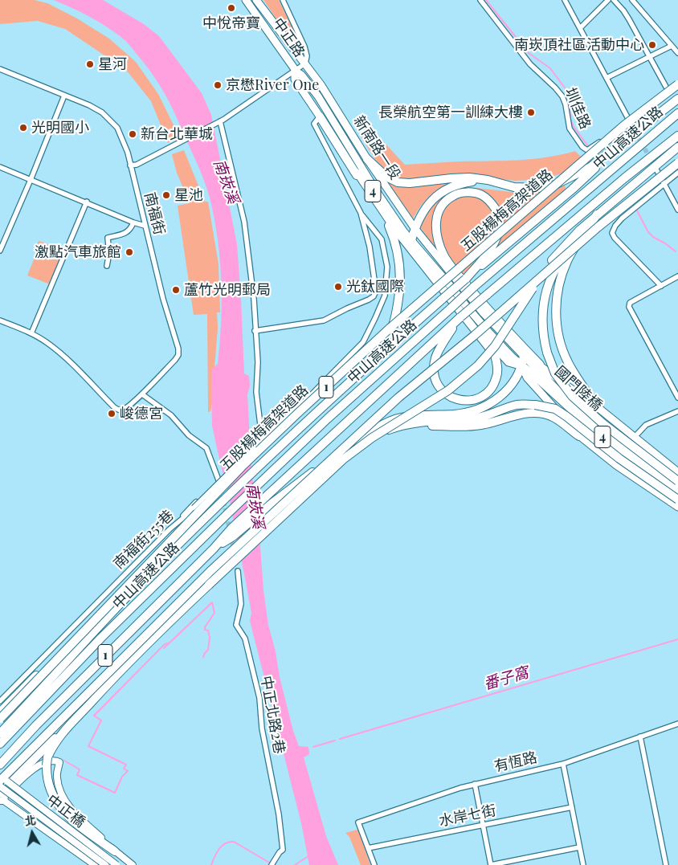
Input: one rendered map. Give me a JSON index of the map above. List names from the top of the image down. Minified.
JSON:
{"streets":{"highway":["中山高速公路","五股楊梅高架道路","1"],"main road":["中正路","新南路一段","4","國門陸橋"],"street":["圳佳路","南福街","南福街255巷","中正北路2巷","有恆路","中正橋","水岸七街"]},"crossings":[["中正路","新南路一段"],["中正路","4"],["新南路一段","4"],["4","國門陸橋"],["南福街","南福街255巷"],["有恆路","水岸七街"]],"water":["南崁溪","番子窩"],"places":["中悅帝寶","南崁頂社區活動中心","星河","京懋River One","長榮航空第一訓練大樓","光明國小","新台北華城","星池","激點汽車旅館","光鈦國際","蘆竹光明郵局","峻德宮"],"north":"top"}
